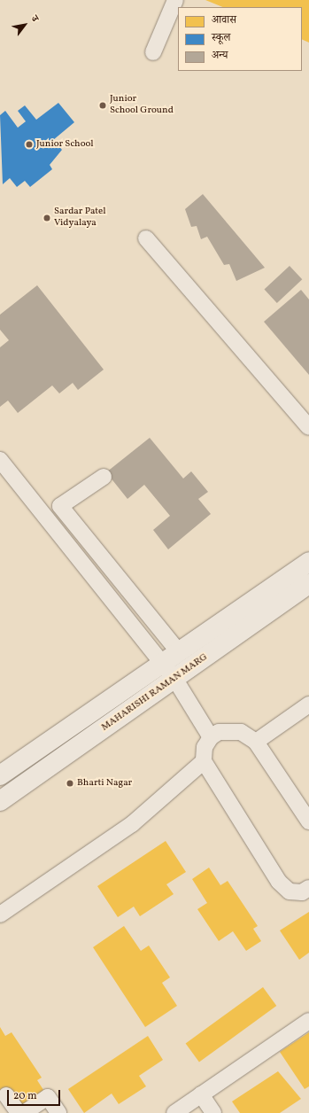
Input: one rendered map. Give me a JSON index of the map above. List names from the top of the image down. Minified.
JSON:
{"streets":{"main road":["MAHARISHI RAMAN MARG"]},"places":["Junior School Ground","Junior School","Sardar Patel Vidyalaya","Bharti Nagar"],"legend":["आवास","स्कूल","अन्य"],"scale_bar":"20 m","north":"top right"}
